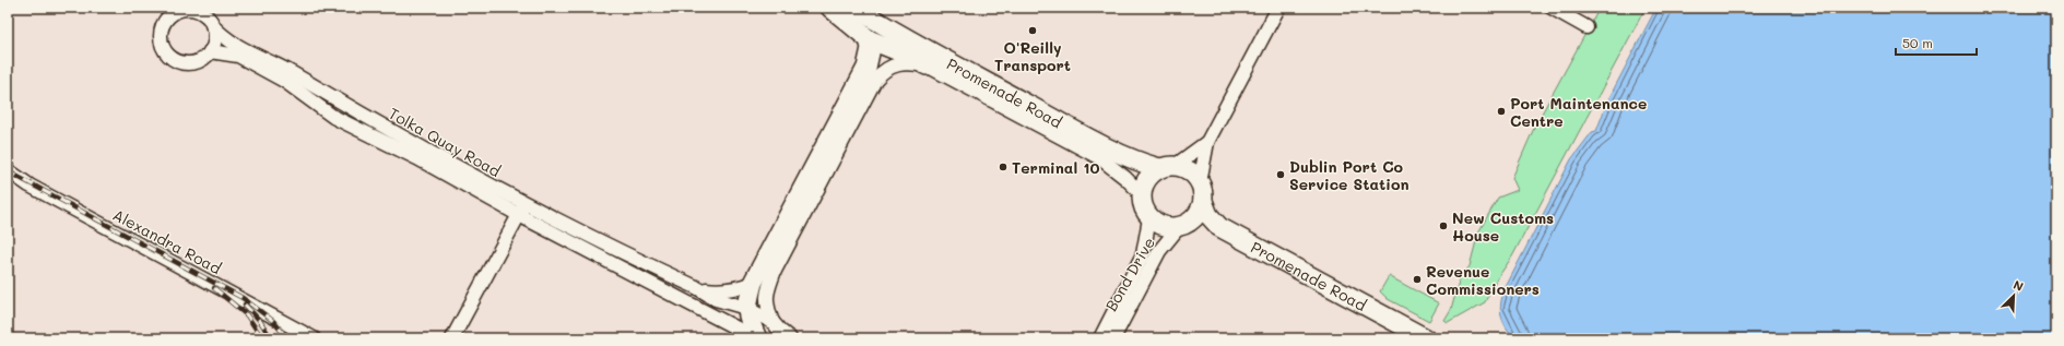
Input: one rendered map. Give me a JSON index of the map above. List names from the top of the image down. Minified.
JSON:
{"streets":{"street":["Promenade Road","Tolka Quay Road","Alexandra Road","Bond Drive"]},"crossings":[["Promenade Road","Tolka Quay Road"],["Promenade Road","Bond Drive"]],"places":["O'Reilly Transport","Port Maintenance Centre","Terminal 10","Dublin Port Co Service Station","New Customs House","Revenue Commissioners"],"scale_bar":"50 m","north":"top right"}
